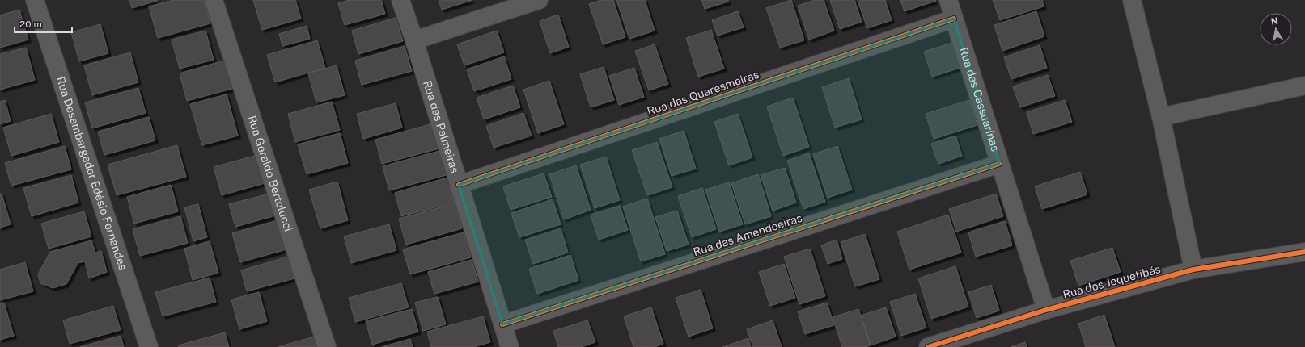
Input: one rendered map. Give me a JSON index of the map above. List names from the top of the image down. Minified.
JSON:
{"streets":{"street":["Rua das Quaresmeiras","Rua das Cassuarínas","Rua das Palmeiras","Rua Desembargador Edésio Fernandes","Rua Geraldo Bertolucci","Rua das Amendoeiras","Rua dos Jequetibás"]},"crossings":[["Rua das Quaresmeiras","Rua das Cassuarínas"],["Rua das Quaresmeiras","Rua das Palmeiras"],["Rua das Cassuarínas","Rua das Amendoeiras"],["Rua das Cassuarínas","Rua dos Jequetibás"],["Rua das Palmeiras","Rua das Amendoeiras"]],"scale_bar":"20 m","north":"top"}
